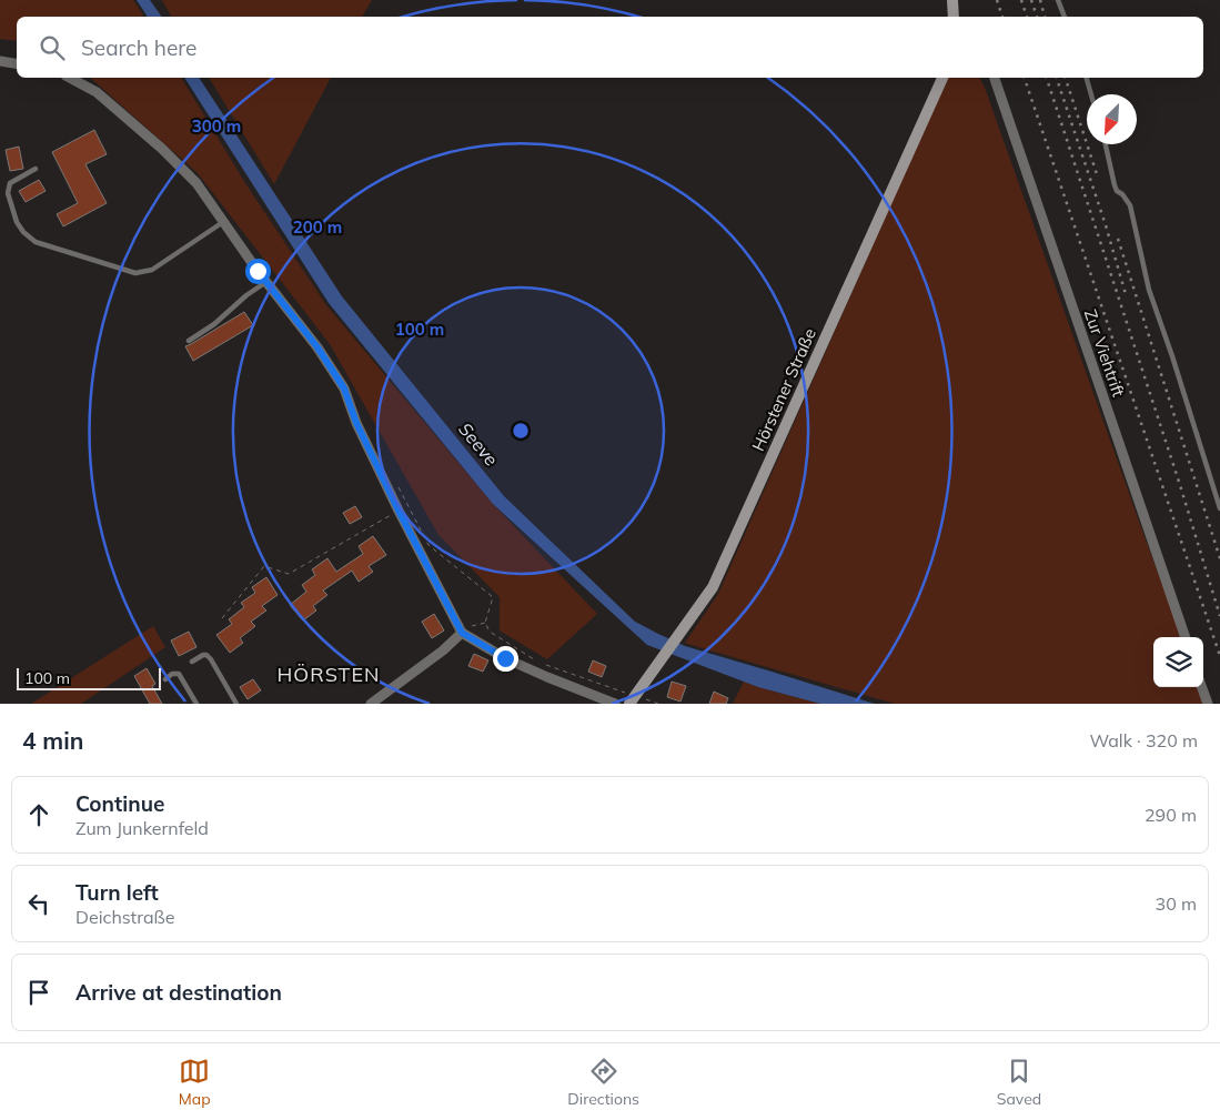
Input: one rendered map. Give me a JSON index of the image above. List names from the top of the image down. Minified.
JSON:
{"streets":{"street":["Zur Viehtrift","Hörstener Straße"]},"districts":["HÖRSTEN"],"water":["Seeve"],"scale_bar":"100 m","north":"bottom left","page":{"search":"Search here","scale":"100 m","heading":["4 min","Walk · 320 m"],"list":[["Continue","Zum Junkernfeld","290 m"],["Turn left","Deichstraße","30 m"],"Arrive at destination"],"nav":["Map","Directions","Saved"]},"rings":["300 m","200 m","100 m"]}
